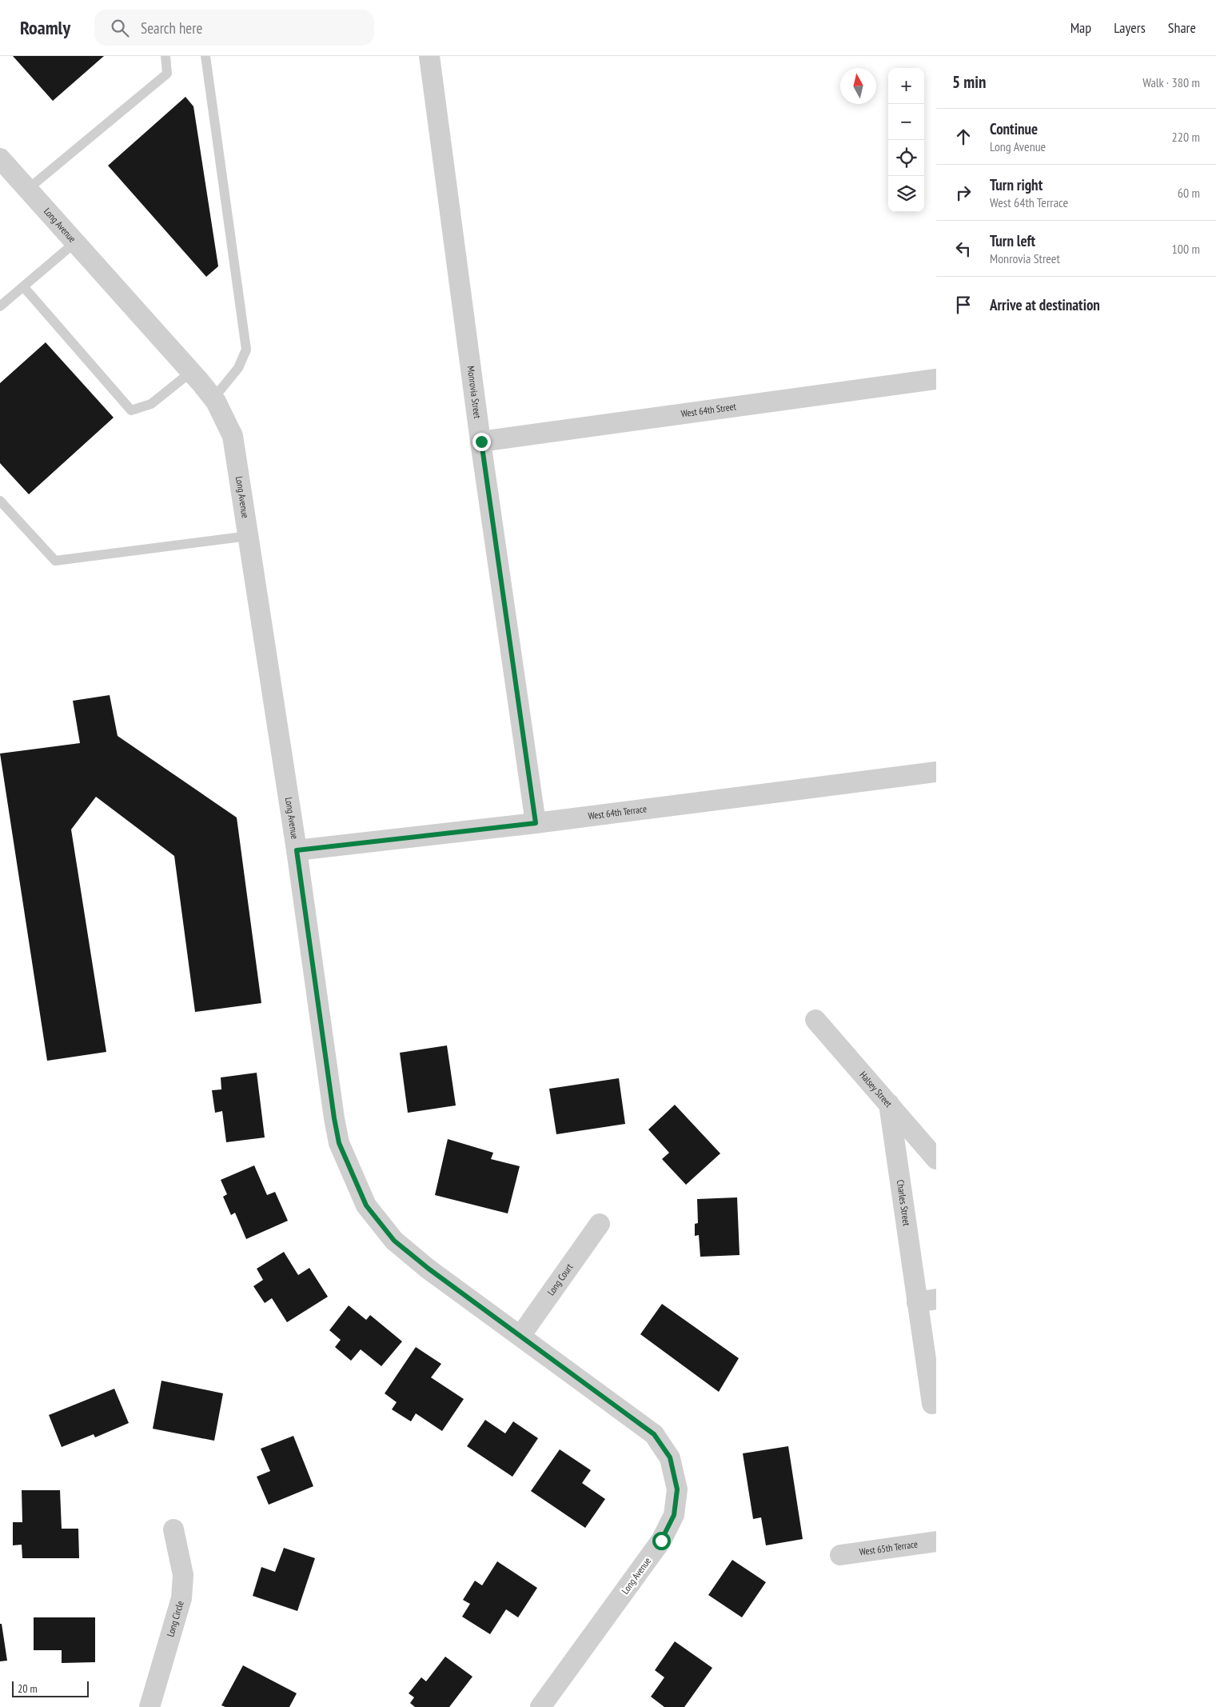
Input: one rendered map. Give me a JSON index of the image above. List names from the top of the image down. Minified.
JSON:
{"streets":{"street":["Long Avenue","Monrovia Street","West 64th Street","West 64th Terrace","Halsey Street","Charles Street","Long Court","West 65th Terrace","Long Circle"]},"crossings":[["Long Avenue","West 64th Terrace"],["Long Avenue","Long Court"],["Monrovia Street","West 64th Street"],["Monrovia Street","West 64th Terrace"],["Halsey Street","Charles Street"]],"scale_bar":"20 m","north":"top","page":{"header":"Roamly","search":"Search here","nav":["Map","Layers","Share"],"heading":["5 min","Walk · 380 m"],"map_buttons":["+","−"],"list":[["Continue","Long Avenue","220 m"],["Turn right","West 64th Terrace","60 m"],["Turn left","Monrovia Street","100 m"],"Arrive at destination"],"scale":"20 m"}}
